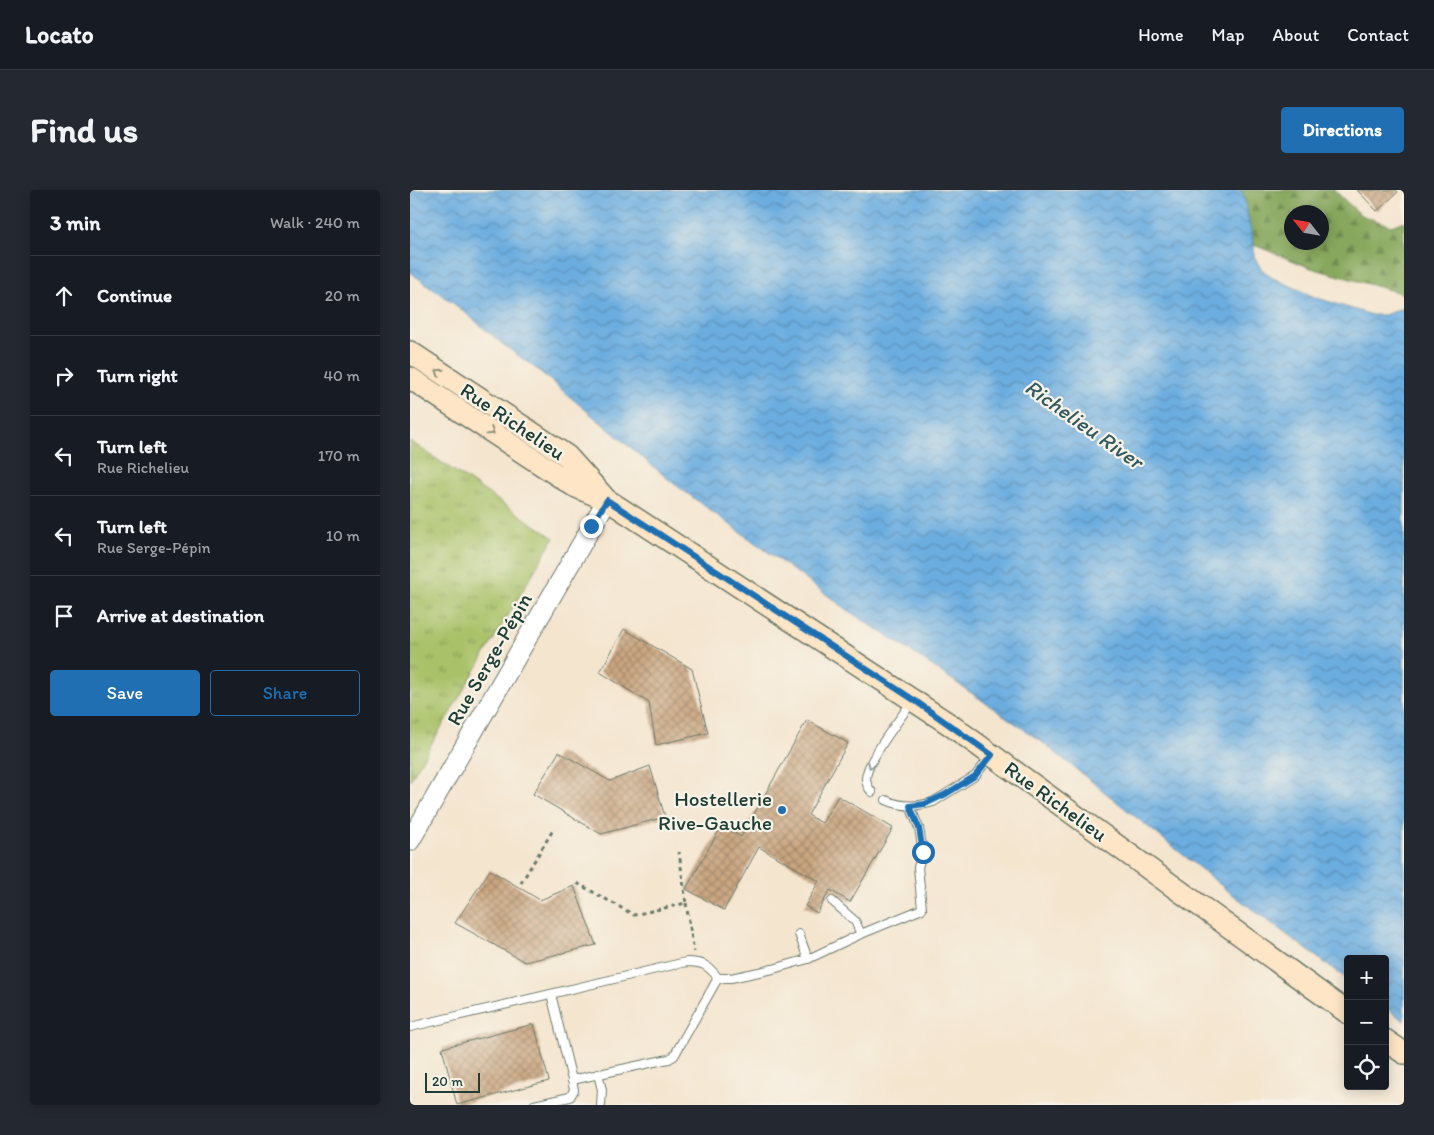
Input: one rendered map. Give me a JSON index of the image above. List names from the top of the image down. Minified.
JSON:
{"streets":{"main road":["Rue Richelieu"],"street":["Rue Serge-Pépin"]},"crossings":[["Rue Richelieu","Rue Serge-Pépin"]],"water":["Richelieu River"],"places":["Hostellerie Rive-Gauche"],"scale_bar":"20 m","north":"top left","page":{"header":"Locato","nav":["Home","Map","About","Contact"],"buttons":["Directions",["Save","Share"]],"title":"Find us","heading":["3 min","Walk · 240 m"],"list":[["Continue","20 m"],["Turn right","40 m"],["Turn left","Rue Richelieu","170 m"],["Turn left","Rue Serge-Pépin","10 m"],"Arrive at destination"],"map_buttons":["+","−"],"scale":"20 m"}}
